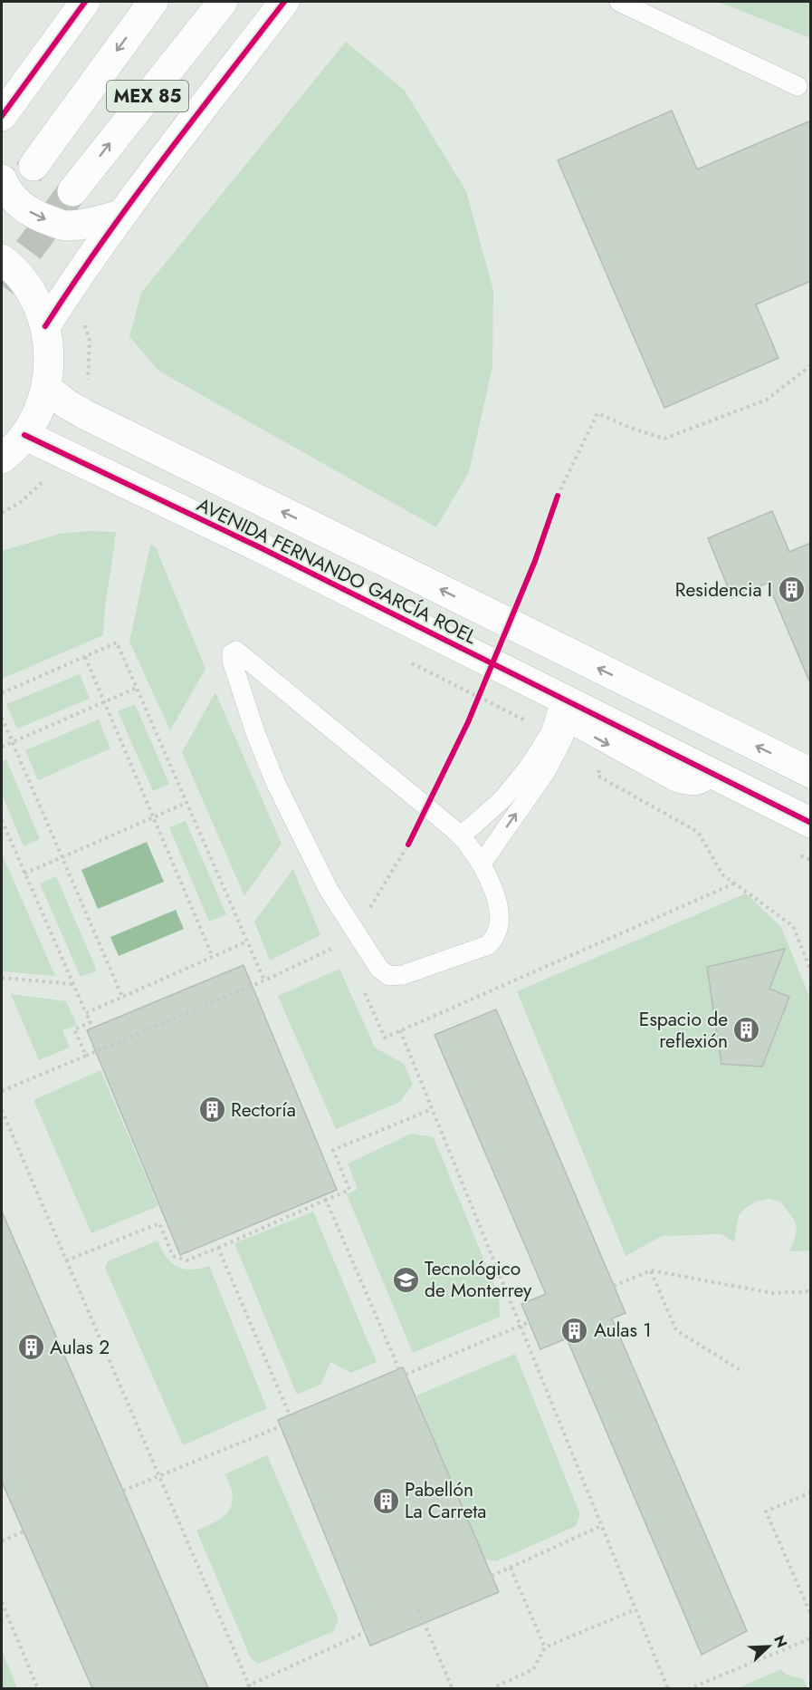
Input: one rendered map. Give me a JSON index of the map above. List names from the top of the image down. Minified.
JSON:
{"streets":{"main road":["MEX 85","AVENIDA FERNANDO GARCÍA ROEL"]},"places":{"building":["Residencia I","Espacio de reflexión","Rectoría","Aulas 1","Aulas 2","Pabellón La Carreta"],"school or university":["Tecnológico de Monterrey"]},"north":"top right"}
